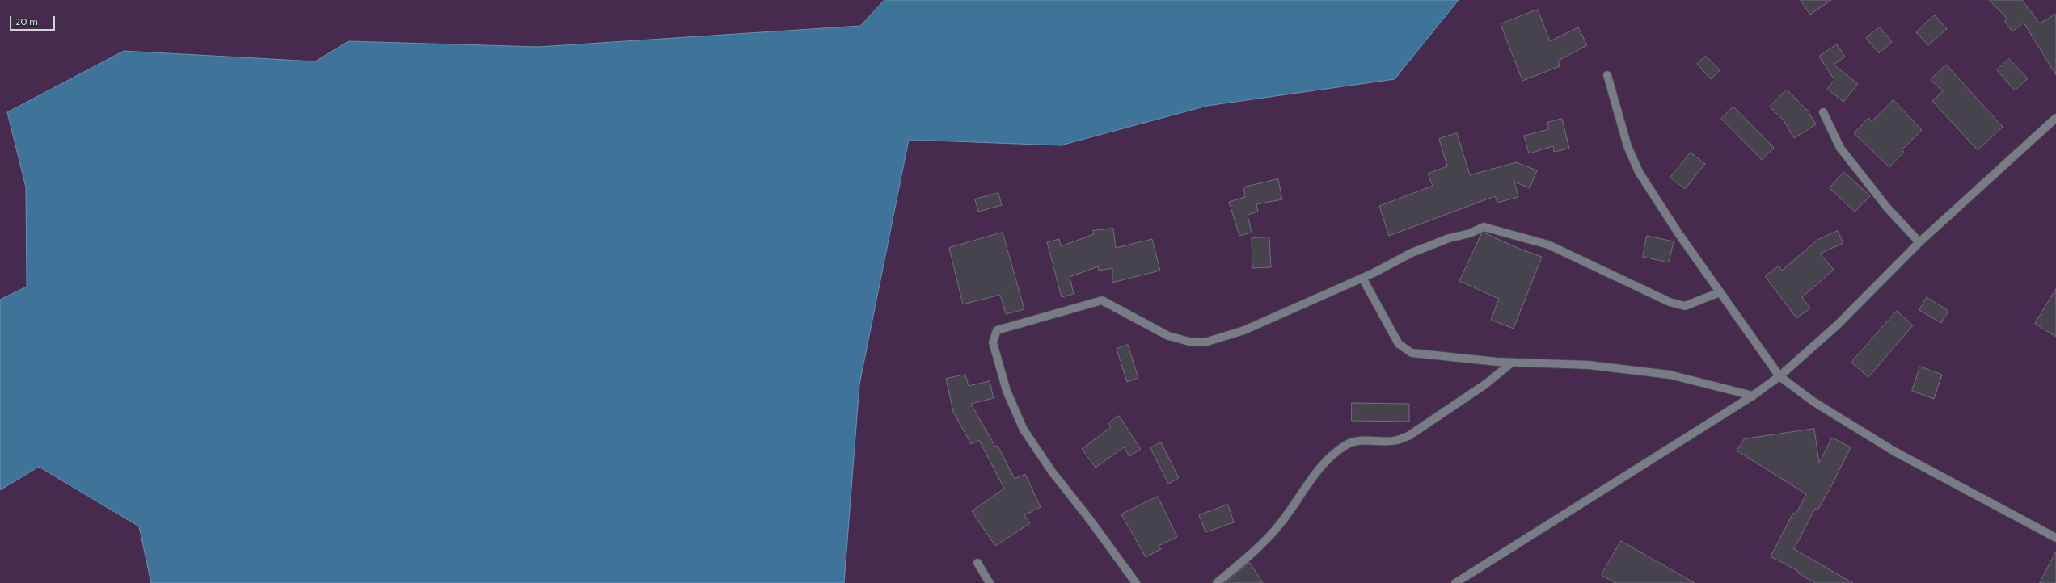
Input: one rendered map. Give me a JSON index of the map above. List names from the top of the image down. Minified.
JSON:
{"scale_bar":"20 m"}
